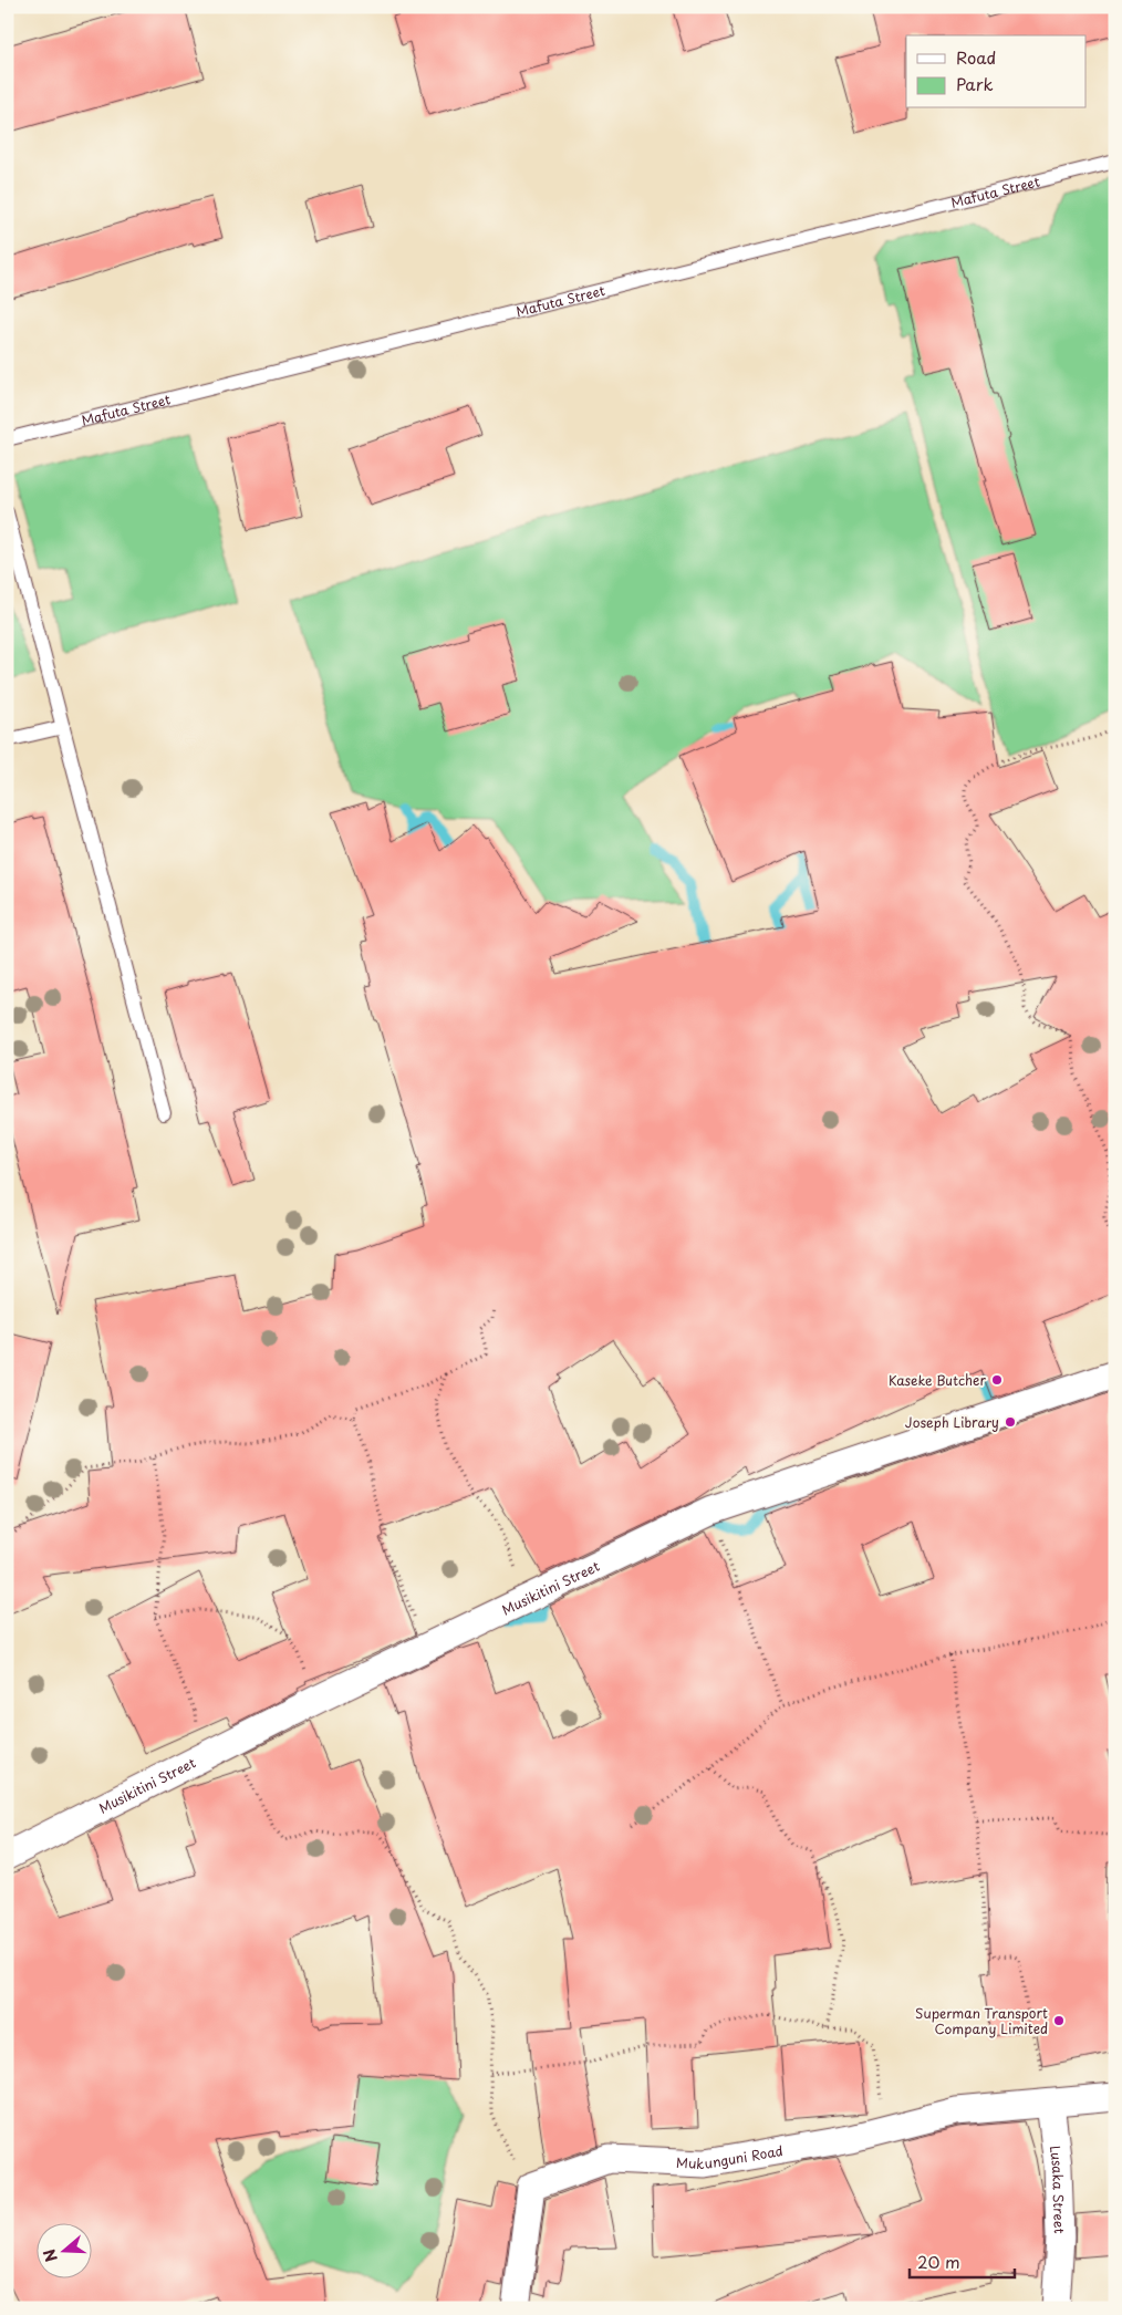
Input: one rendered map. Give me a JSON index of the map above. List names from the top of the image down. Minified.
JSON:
{"streets":{"street":["Musikitini Street","Mukunguni Road","Lusaka Street"],"lane":["Mafuta Street"]},"crossings":[["Mukunguni Road","Lusaka Street"]],"places":["Kaseke Butcher","Joseph Library","Superman Transport Company Limited"],"legend":["Road","Park"],"scale_bar":"20 m","north":"left"}
